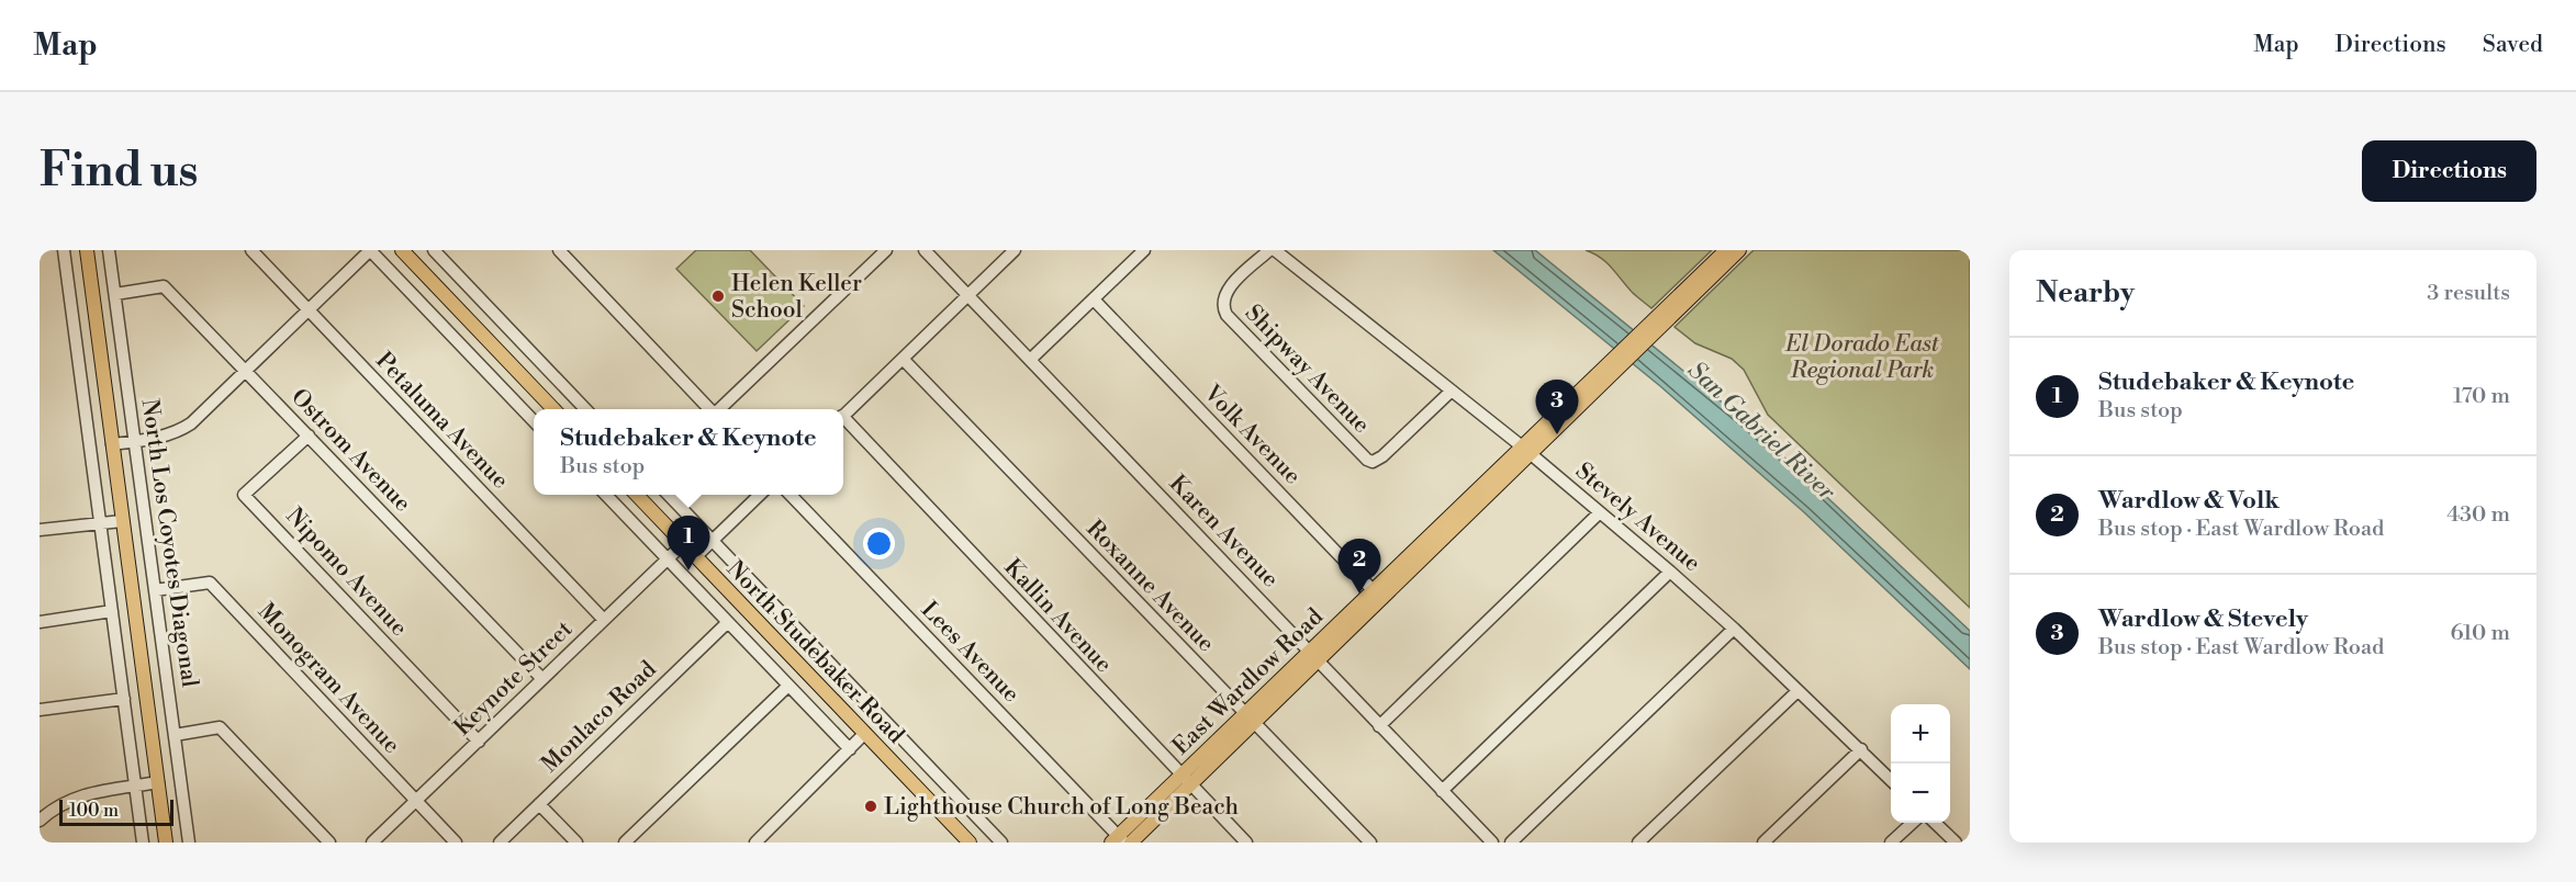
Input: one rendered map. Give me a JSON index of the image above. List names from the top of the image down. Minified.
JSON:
{"streets":{"main road":["North Los Coyotes Diagonal","North Studebaker Road","East Wardlow Road"],"street":["Shipway Avenue","Petaluma Avenue","Volk Avenue","Ostrom Avenue","Stevely Avenue","Karen Avenue","Nipomo Avenue","Roxanne Avenue","Kallin Avenue","Lees Avenue","Monogram Avenue","Keynote Street","Monlaco Road"]},"crossings":[["Shipway Avenue","Stevely Avenue"],["Petaluma Avenue","Keynote Street"],["Volk Avenue","East Wardlow Road"],["Ostrom Avenue","North Los Coyotes Diagonal"],["Ostrom Avenue","Nipomo Avenue"],["Ostrom Avenue","Keynote Street"],["Stevely Avenue","East Wardlow Road"],["Karen Avenue","East Wardlow Road"],["North Los Coyotes Diagonal","Monogram Avenue"],["Nipomo Avenue","Keynote Street"],["Roxanne Avenue","East Wardlow Road"],["Kallin Avenue","East Wardlow Road"],["North Studebaker Road","Keynote Street"],["North Studebaker Road","Monlaco Road"],["Lees Avenue","East Wardlow Road"],["Monogram Avenue","Keynote Street"]],"water":["San Gabriel River"],"parks":["El Dorado East Regional Park"],"places":["Helen Keller School","Lighthouse Church of Long Beach"],"scale_bar":"100 m","page":{"header":"Map","nav":["Map","Directions","Saved"],"buttons":"Directions","title":"Find us","heading":["Nearby","3 results"],"list":[{"mark":"1","name":"Studebaker & Keynote","note":"Bus stop","value":"170 m"},{"mark":"2","name":"Wardlow & Volk","note":"Bus stop · East Wardlow Road","value":"430 m"},{"mark":"3","name":"Wardlow & Stevely","note":"Bus stop · East Wardlow Road","value":"610 m"}],"pins":["3","1","2"],"popup":["Studebaker & Keynote","Bus stop"],"map_buttons":["+","−"],"scale":"100 m"}}
